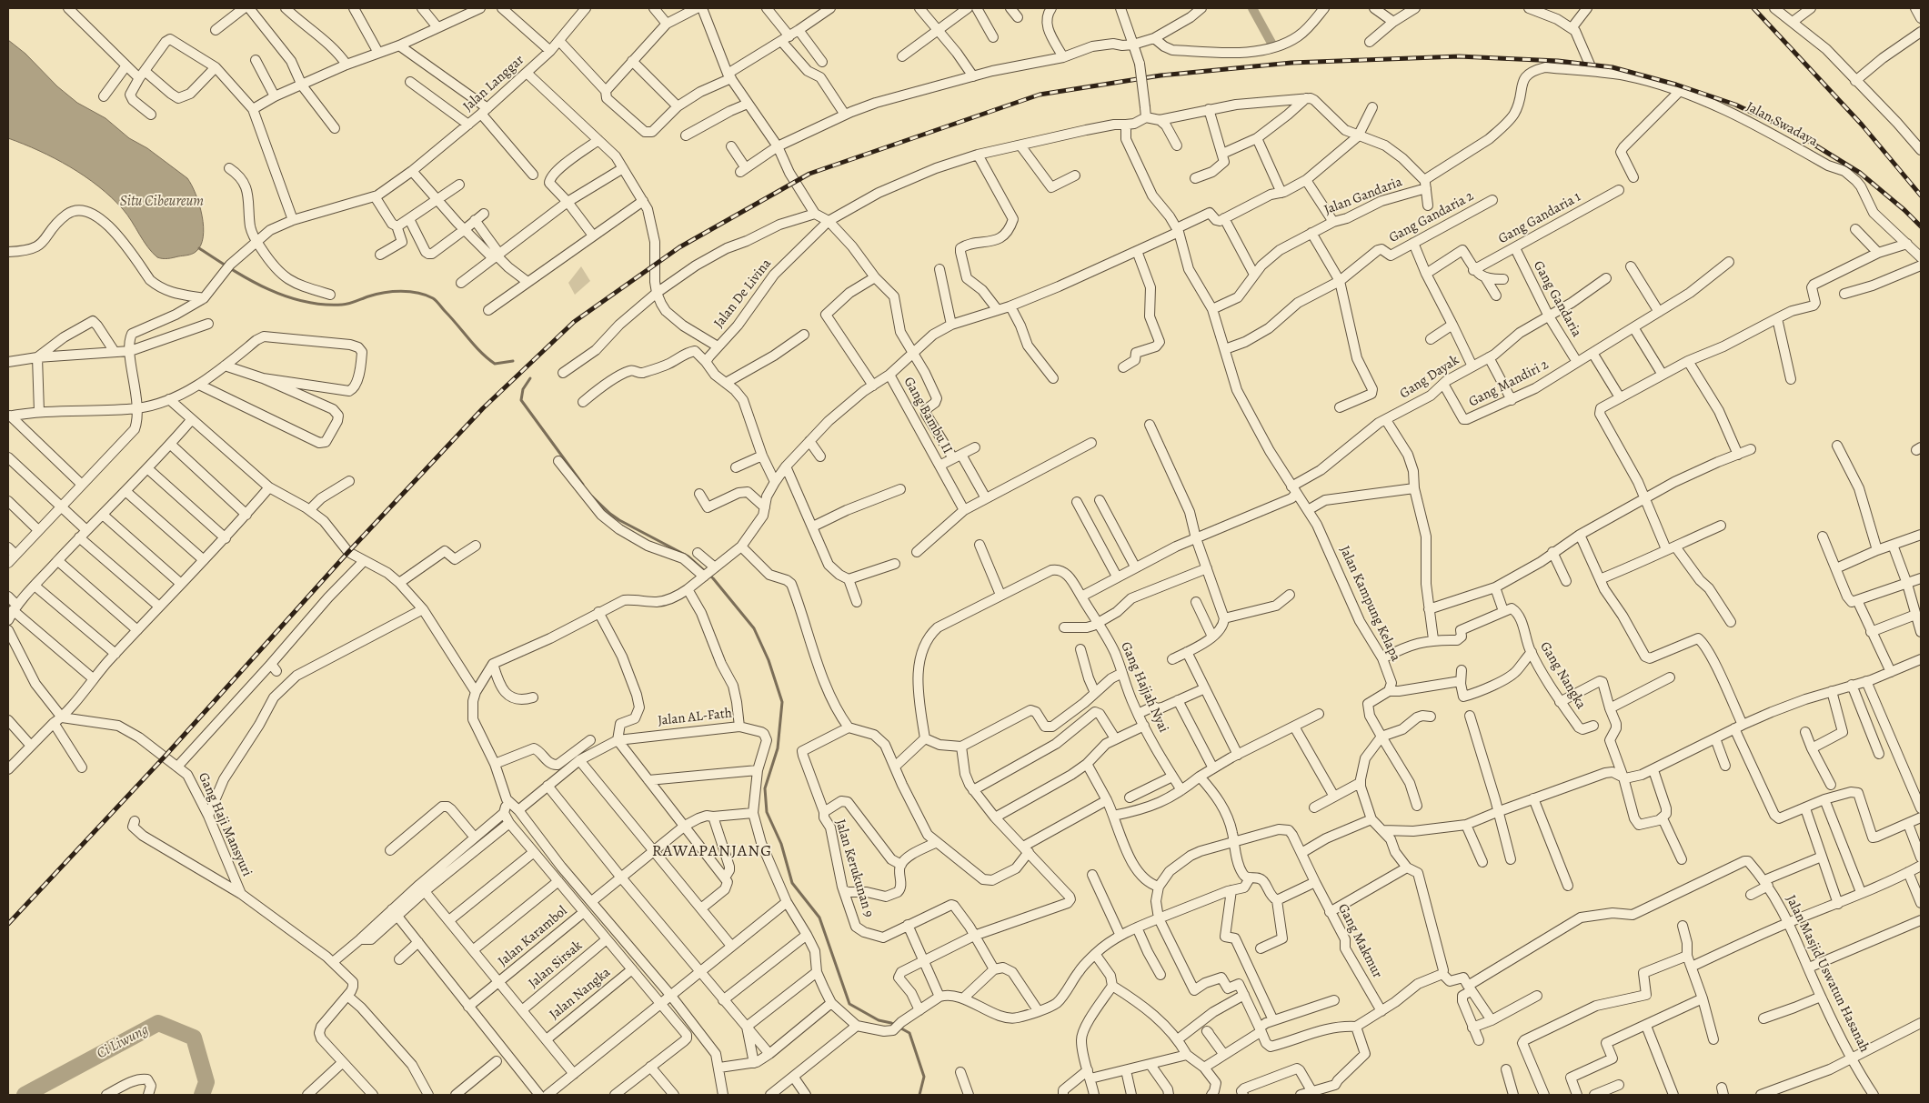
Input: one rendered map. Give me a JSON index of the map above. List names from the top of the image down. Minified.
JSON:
{"streets":{"street":["Jalan Langgar","Jalan Swadaya","Jalan Gandaria","Gang Gandaria 2","Gang Gandaria 1","Jalan De Livina","Gang Gandaria","Gang Dayak","Gang Mandiri 2","Gang Bambu II","Jalan Kampung Kelapa","Gang Nangka","Gang Hajjah Nyai","Jalan AL-Fath","Gang Haji Mansyuri","Jalan Kerukunan 9","Jalan Karambol","Gang Makmur","Jalan Sirsak","Jalan Masjid Uswatun Hasanah","Jalan Nangka"]},"crossings":[["Jalan Langgar","Jalan De Livina"],["Jalan Swadaya","Jalan Gandaria"],["Gang Gandaria 2","Jalan Kampung Kelapa"],["Gang Gandaria 1","Gang Gandaria"],["Jalan De Livina","Jalan Kampung Kelapa"],["Gang Gandaria","Gang Dayak"],["Gang Gandaria","Gang Mandiri 2"],["Gang Dayak","Gang Mandiri 2"],["Gang Dayak","Jalan Kampung Kelapa"],["Gang Dayak","Gang Hajjah Nyai"]],"districts":["RAWAPANJANG"],"water":["Situ Cibeureum","Ci Liwung"]}
